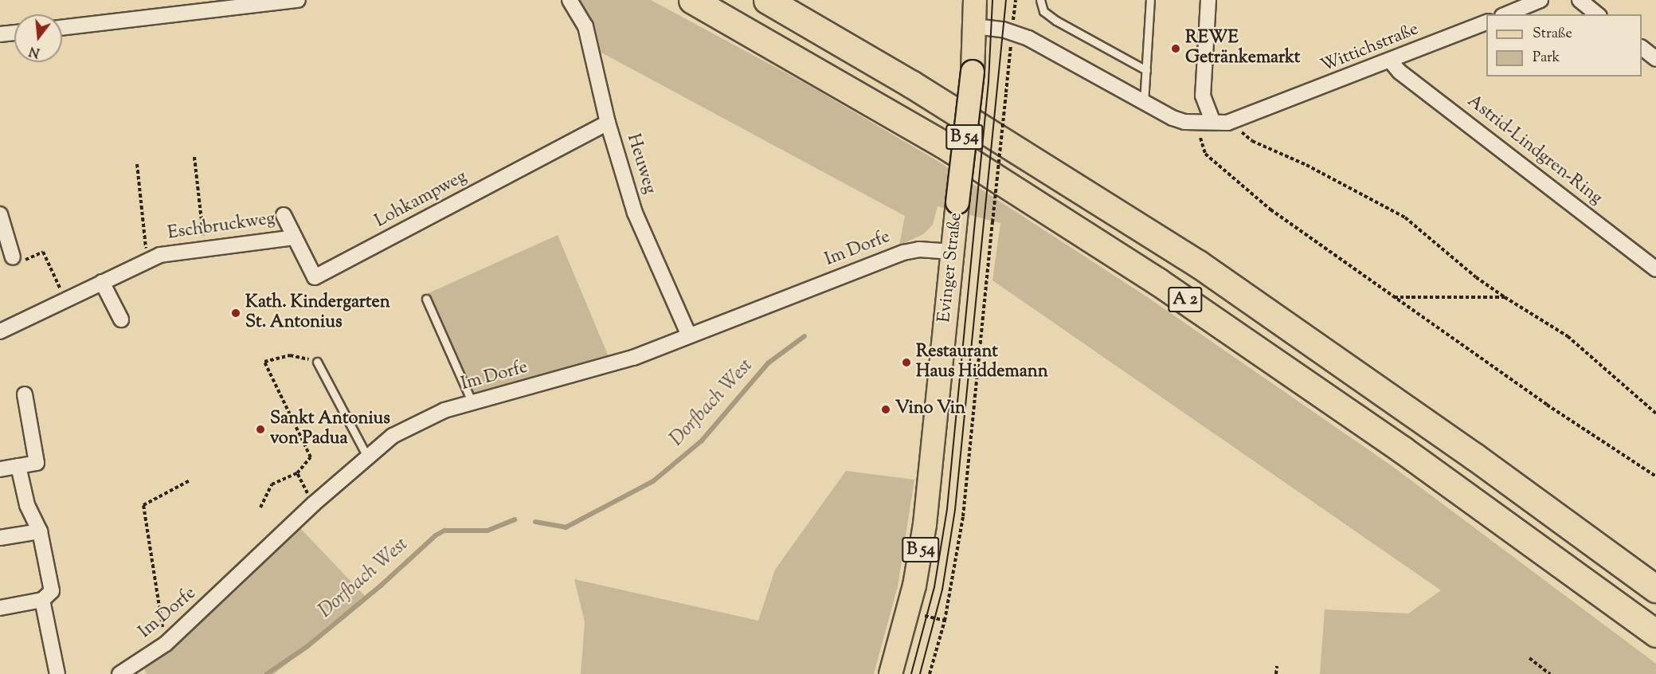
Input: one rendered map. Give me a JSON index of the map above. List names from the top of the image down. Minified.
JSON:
{"streets":{"highway":["A 2"],"main road":["B 54","Evinger Straße"],"street":["Wittichstraße","Astrid-Lindgren-Ring","Heuweg","Lohkampweg","Eschbruckweg","Im Dorfe"]},"crossings":[["Wittichstraße","Astrid-Lindgren-Ring"],["Wittichstraße","Evinger Straße"],["Heuweg","Lohkampweg"],["Heuweg","Im Dorfe"],["Lohkampweg","Eschbruckweg"],["Im Dorfe","Evinger Straße"]],"water":["Dorfbach West"],"places":["REWE Getränkemarkt","Kath. Kindergarten St. Antonius","Restaurant Haus Hiddemann","Vino Vin","Sankt Antonius von Padua"],"legend":["Straße","Park"],"north":"bottom"}
